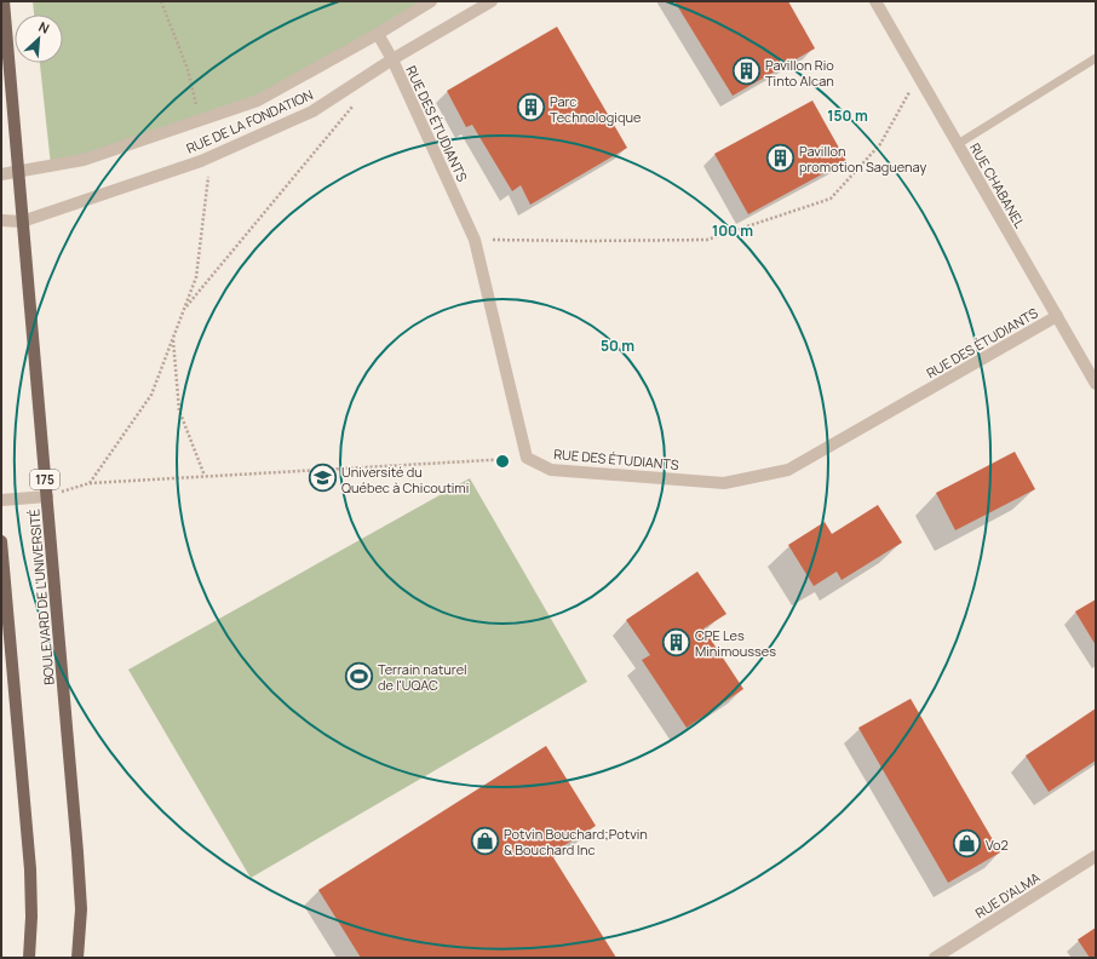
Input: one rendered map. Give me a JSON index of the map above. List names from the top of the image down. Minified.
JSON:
{"streets":{"main road":["175","BOULEVARD DE L'UNIVERSITÉ"],"street":["RUE DE LA FONDATION","RUE DES ÉTUDIANTS","RUE CHABANEL","RUE D'ALMA"]},"crossings":[["RUE DE LA FONDATION","RUE DES ÉTUDIANTS"],["RUE DE LA FONDATION","BOULEVARD DE L'UNIVERSITÉ"],["RUE DES ÉTUDIANTS","RUE CHABANEL"]],"places":{"building":["Pavillon Rio Tinto Alcan","Parc Technologique","Pavillon promotion Saguenay","CPE Les Minimousses"],"school or university":["Université du Québec à Chicoutimi"],"sports":["Terrain naturel de l'UQAC"],"shop":["Potvin Bouchard;Potvin & Bouchard Inc","Vo2"]},"north":"top right","rings":["150 m","100 m","50 m"]}
